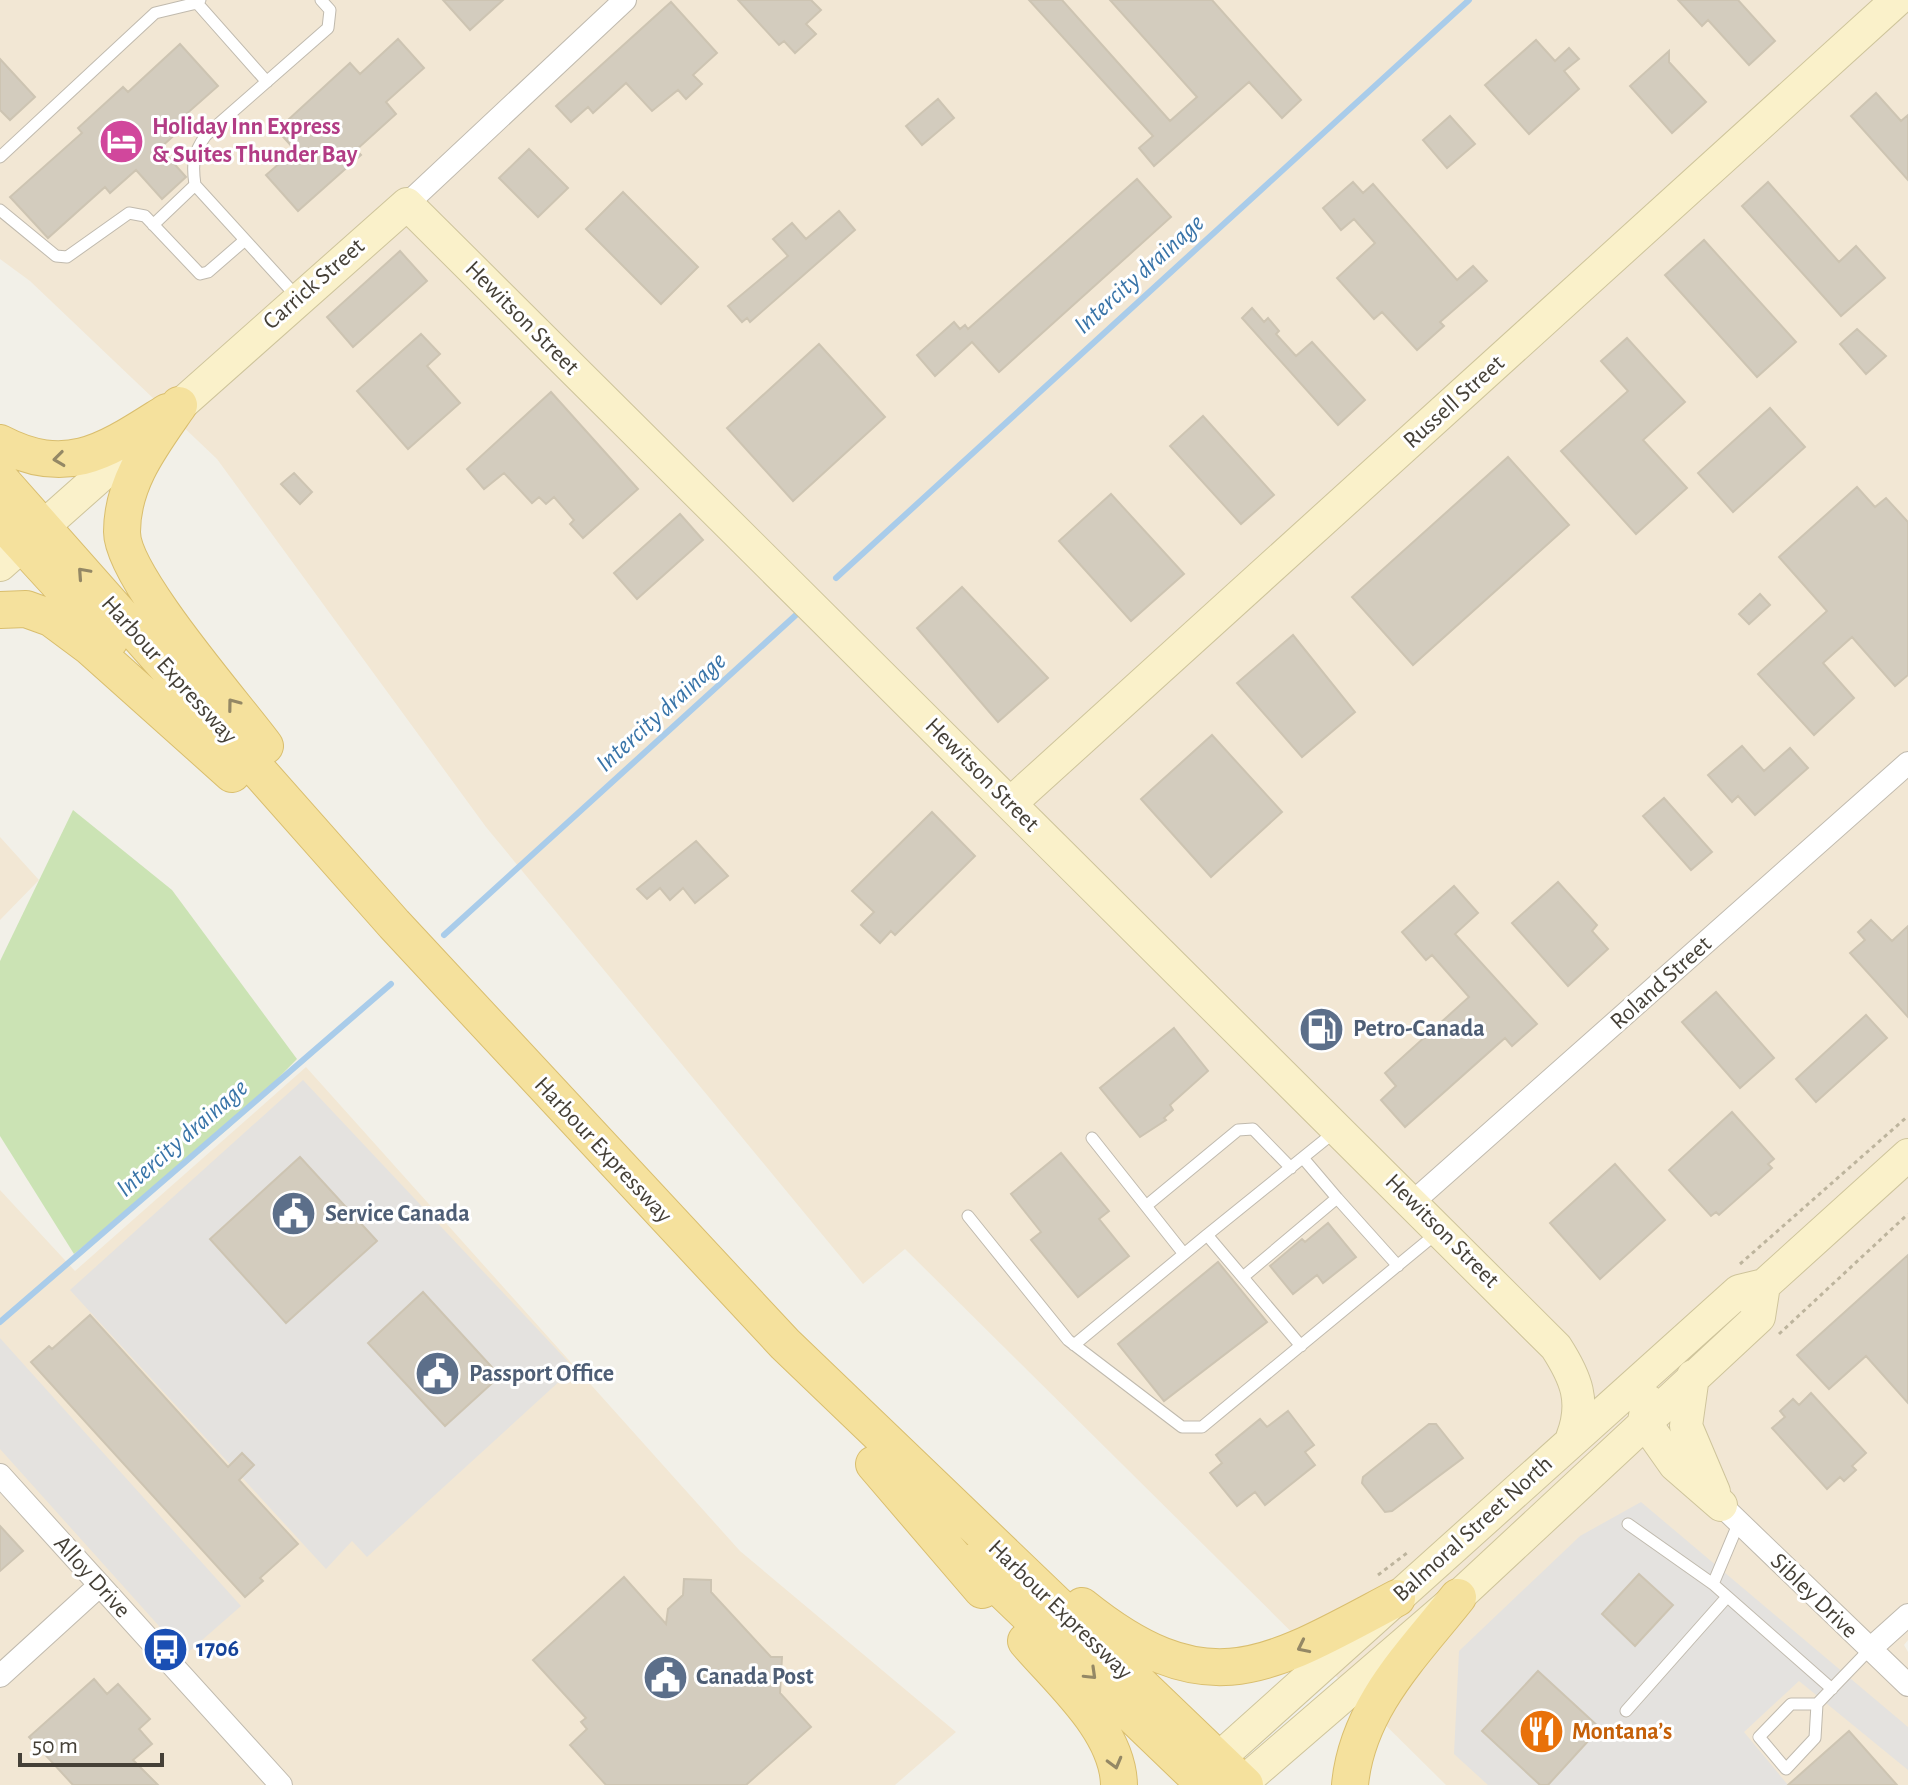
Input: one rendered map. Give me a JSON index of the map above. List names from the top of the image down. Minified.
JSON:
{"streets":{"main road":["Harbour Expressway"],"street":["Carrick Street","Hewitson Street","Russell Street","Roland Street","Balmoral Street North","Alloy Drive","Sibley Drive"]},"crossings":[["Carrick Street","Hewitson Street"],["Carrick Street","Harbour Expressway"],["Hewitson Street","Russell Street"],["Hewitson Street","Roland Street"],["Harbour Expressway","Balmoral Street North"]],"water":["Intercity drainage"],"places":{"hotel":["Holiday Inn Express & Suites Thunder Bay"],"fuel station":["Petro-Canada"],"public building":["Service Canada","Passport Office","Canada Post"],"bus stop":["1706"],"restaurant":["Montana’s"]},"scale_bar":"50 m"}
